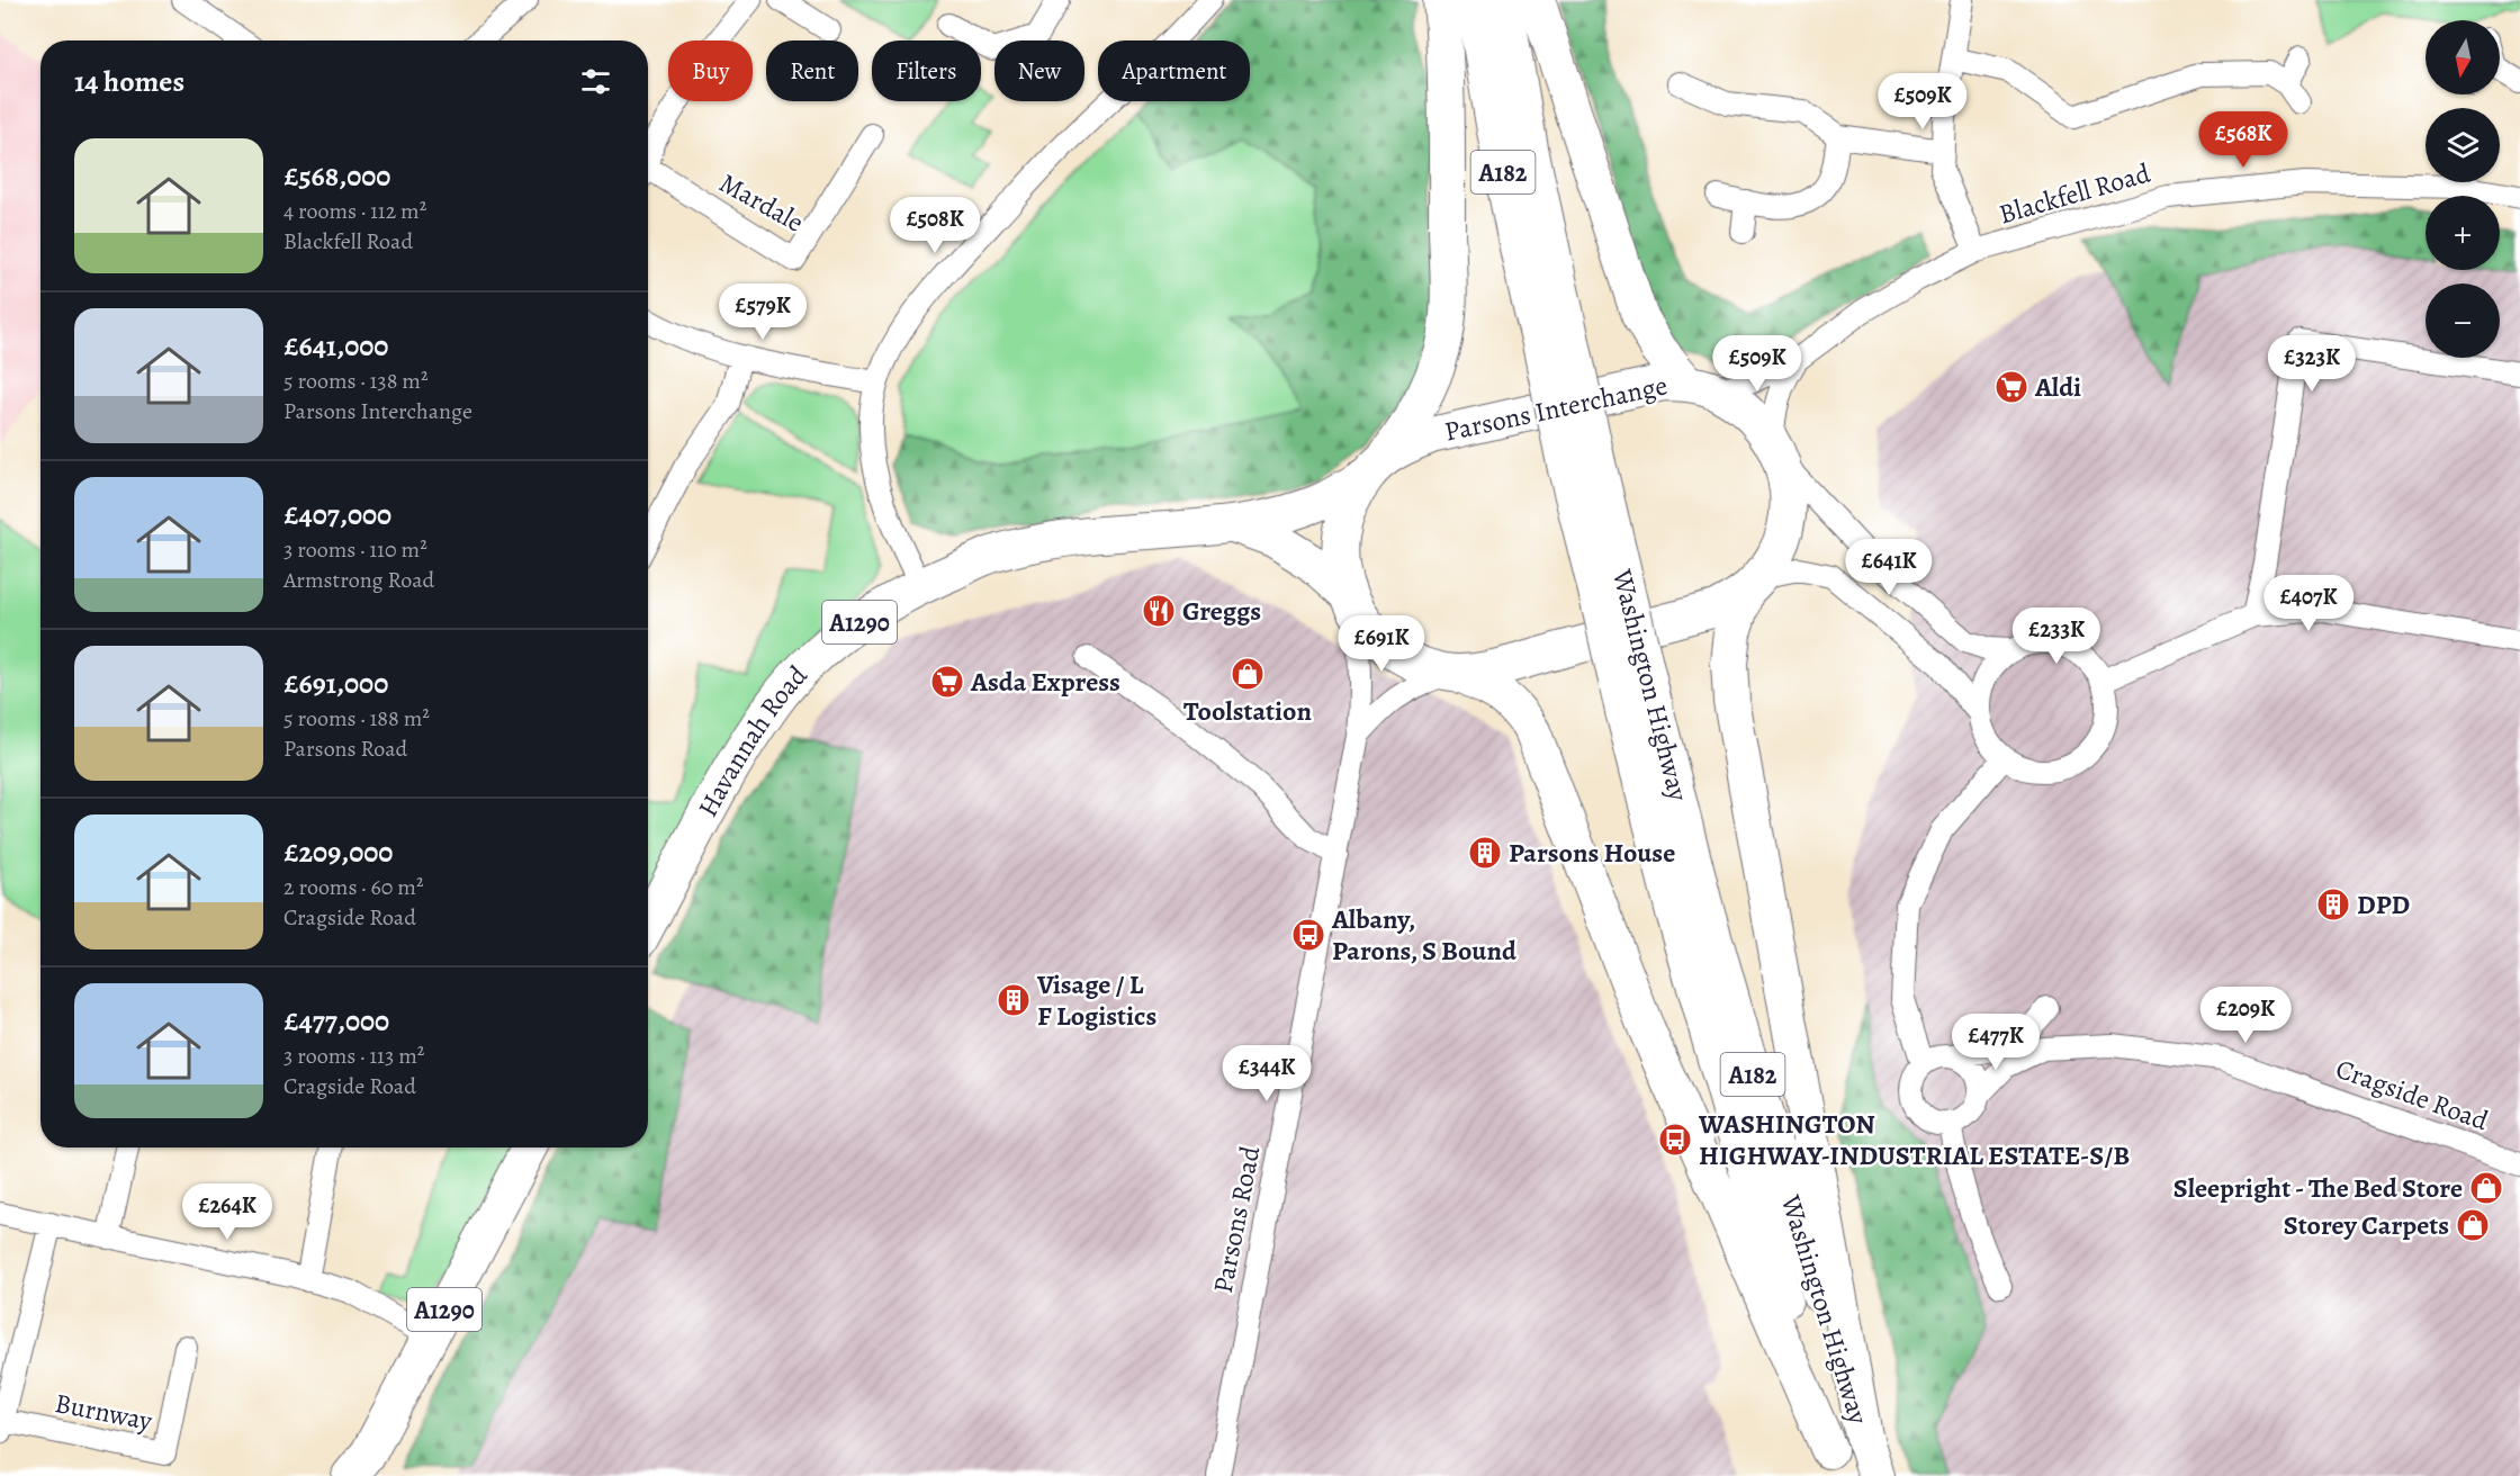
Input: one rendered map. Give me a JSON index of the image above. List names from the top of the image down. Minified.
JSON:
{"streets":{"main road":["A182","Parsons Interchange","A1290","Washington Highway","Havannah Road"],"street":["Blackfell Road","Mardale","Cragside Road","Parsons Road","Burnway"]},"crossings":[["Blackfell Road","Parsons Interchange"],["Parsons Interchange","Havannah Road"],["Parsons Interchange","Parsons Road"],["Havannah Road","Parsons Road"]],"places":{"supermarket":["Aldi","Asda Express"],"restaurant":["Greggs"],"shop":["Toolstation","Sleepright - The Bed Store","Storey Carpets"],"building":["Parsons House","DPD","Visage / L F Logistics"],"bus stop":["Albany, Parons, S Bound","WASHINGTON HIGHWAY-INDUSTRIAL ESTATE-S/B"]},"north":"bottom","page":{"map_buttons":["+","−"],"chip":["Buy","Rent","Filters","New","Apartment"],"heading":"14 homes","price":["£509K","£568K","£508K","£579K","£509K","£323K","£641K","£407K","£233K","£691K","£209K","£477K","£344K","£264K"],"list":[{"name":"£568,000","note":"4 rooms · 112 m² · Blackfell Road"},{"name":"£641,000","note":"5 rooms · 138 m² · Parsons Interchange"},{"name":"£407,000","note":"3 rooms · 110 m² · Armstrong Road"},{"name":"£691,000","note":"5 rooms · 188 m² · Parsons Road"},{"name":"£209,000","note":"2 rooms · 60 m² · Cragside Road"},{"name":"£477,000","note":"3 rooms · 113 m² · Cragside Road"}]}}
